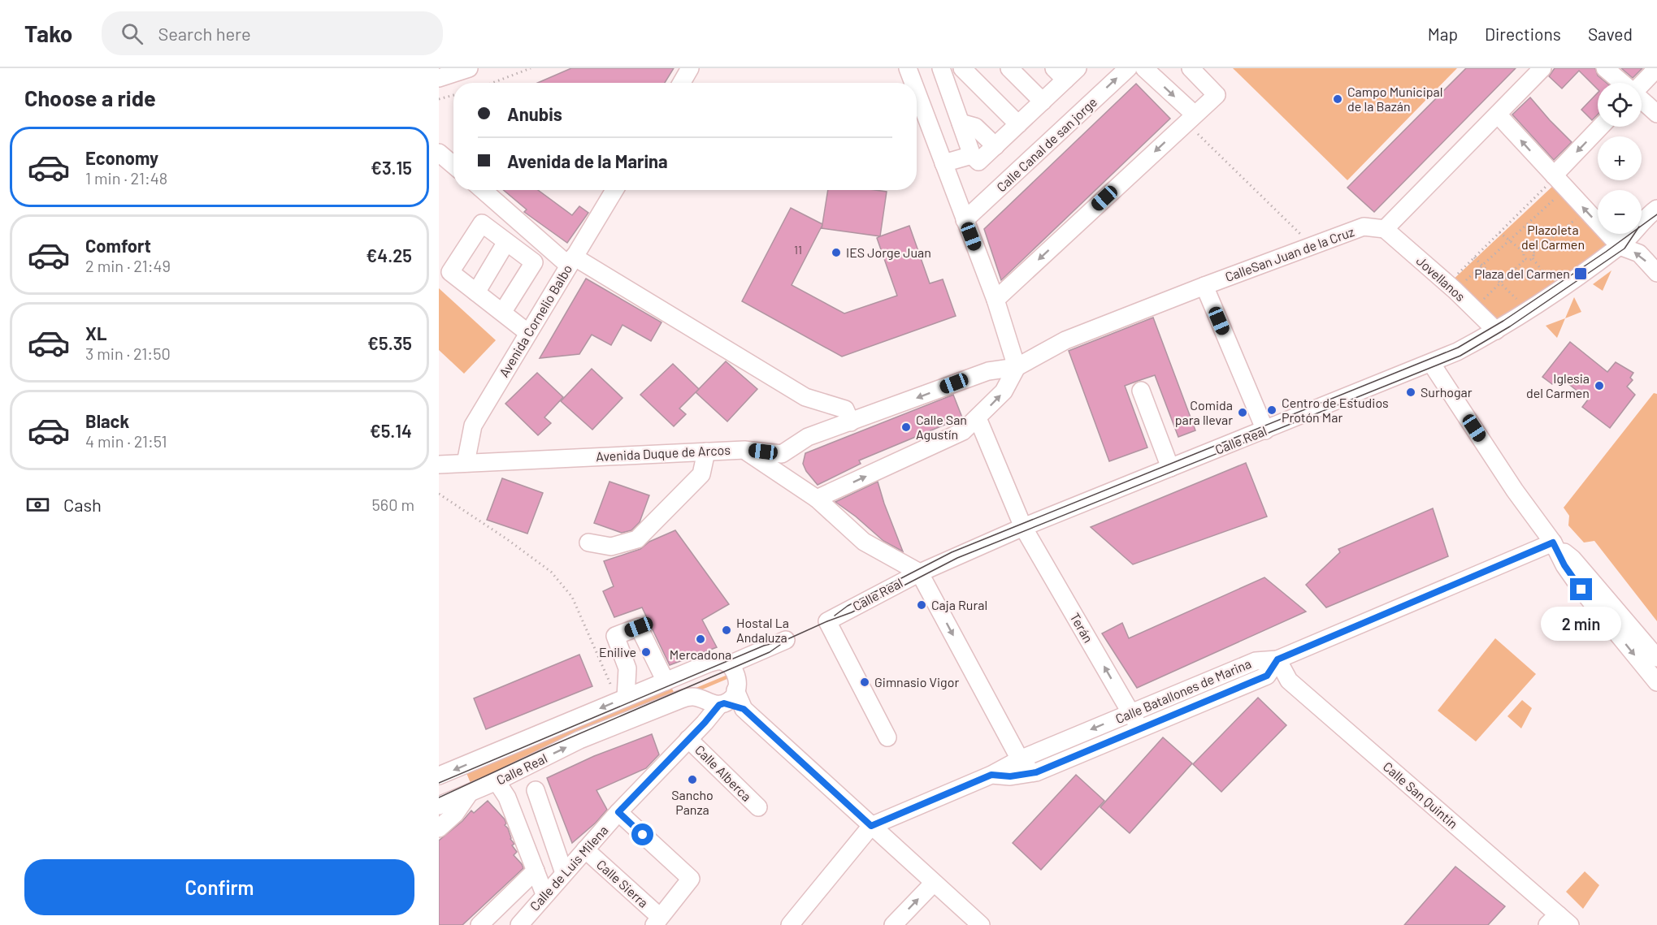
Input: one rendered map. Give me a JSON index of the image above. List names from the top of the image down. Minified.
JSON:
{"streets":{"street":["Calle Canal de san jorge","CalleSan Juan de la Cruz","Jovellanos","Avenida Cornelio Balbo","Calle Real","Avenida Duque de Arcos","Terán","Calle Batallones de Marina","Calle Alberca","Calle San Quintin","Calle de Luis Milena","Calle Sierra"]},"crossings":[["CalleSan Juan de la Cruz","Jovellanos"],["CalleSan Juan de la Cruz","Avenida Duque de Arcos"],["Jovellanos","Calle Real"],["Avenida Cornelio Balbo","Avenida Duque de Arcos"],["Calle Real","Terán"],["Calle Real","Calle de Luis Milena"],["Terán","Calle Batallones de Marina"],["Calle Batallones de Marina","Calle San Quintin"],["Calle Alberca","Calle de Luis Milena"],["Calle de Luis Milena","Calle Sierra"]],"parks":["Plazoleta del Carmen"],"places":{"other":["Campo Municipal de la Bazán","IES Jorge Juan","Iglesia del Carmen","Surhogar","Centro de Estudios Protón Mar","Comida para llevar","Calle San Agustín","Caja Rural","Hostal La Andaluza","Mercadona","Enilive","Gimnasio Vigor","Sancho Panza"],"transit":["Plaza del Carmen"]},"house_numbers":["11"],"page":{"header":"Tako","search":"Search here","nav":["Map","Directions","Saved"],"heading":"Choose a ride","map_buttons":["+","−"],"banner":["Anubis","Avenida de la Marina"],"list":[{"name":"Economy","note":"1 min · 21:48","value":"€3.15"},{"name":"Comfort","note":"2 min · 21:49","value":"€4.25"},{"name":"XL","note":"3 min · 21:50","value":"€5.35"},{"name":"Black","note":"4 min · 21:51","value":"€5.14"}],"pay":["Cash","560 m"],"bubble":"2 min","buttons":"Confirm"}}
